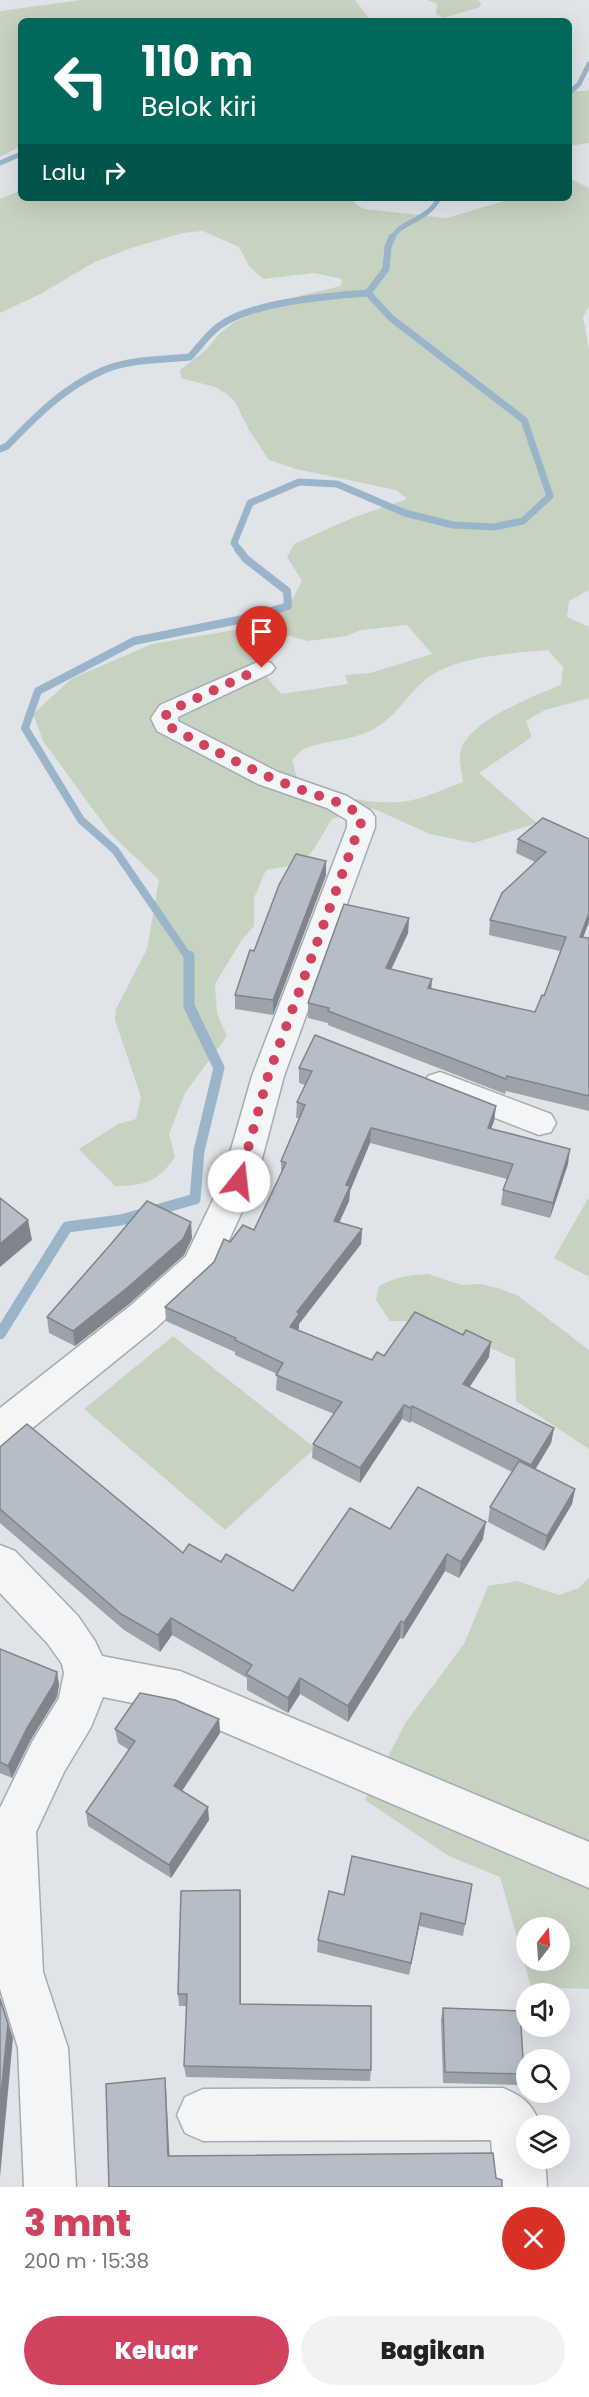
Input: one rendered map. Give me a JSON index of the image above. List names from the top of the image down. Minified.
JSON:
{"north":"top","page":{"turn":["110 m","Belok kiri"],"then":"Lalu","heading":["3 mnt","200 m · 15:38"],"buttons":["Keluar","Bagikan"]}}
